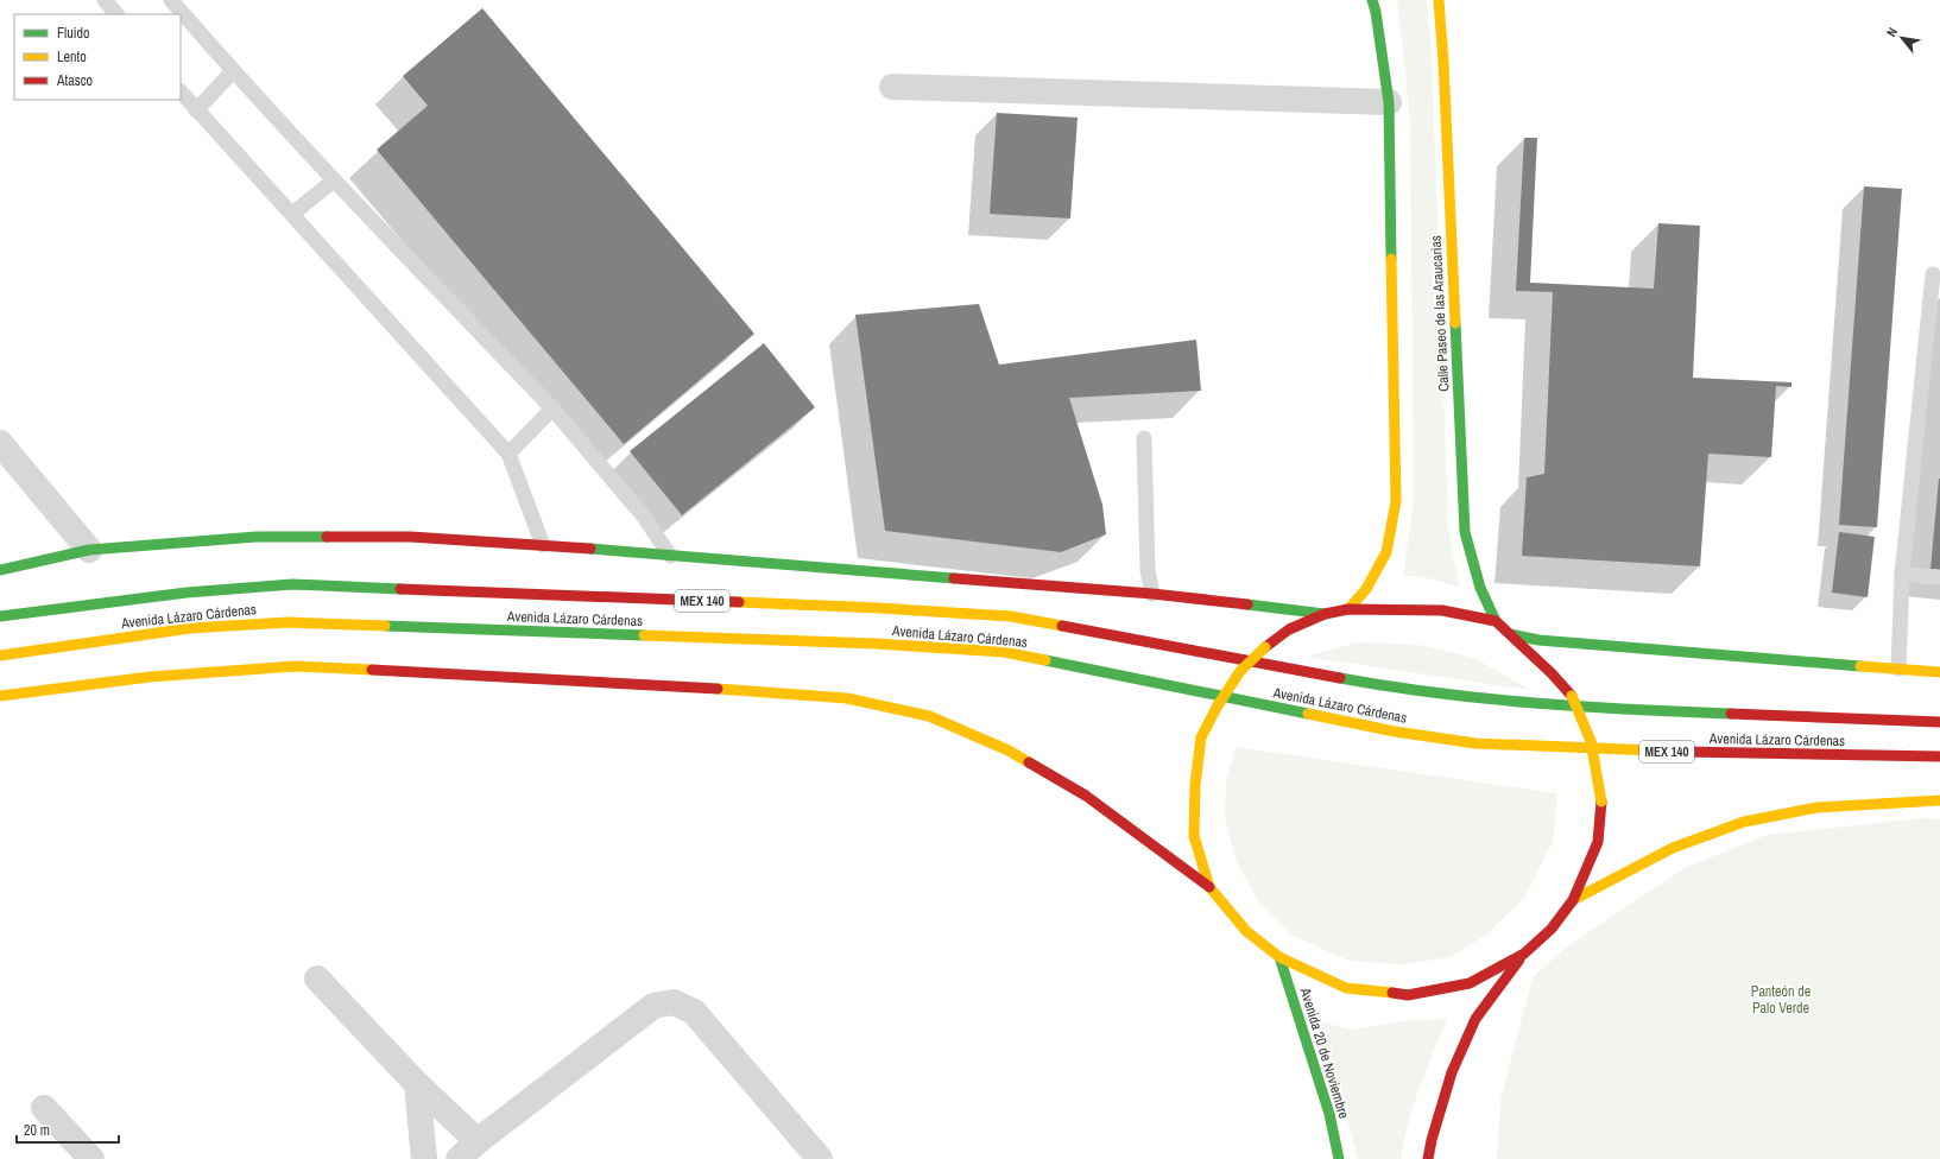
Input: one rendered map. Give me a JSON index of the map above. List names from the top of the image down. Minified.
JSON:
{"streets":{"main road":["Calle Paseo de las Araucarias","MEX 140","Avenida Lázaro Cárdenas","Avenida 20 de Noviembre"]},"parks":["Panteón de Palo Verde"],"legend":["Fluido","Lento","Atasco"],"scale_bar":"20 m","north":"top left"}
